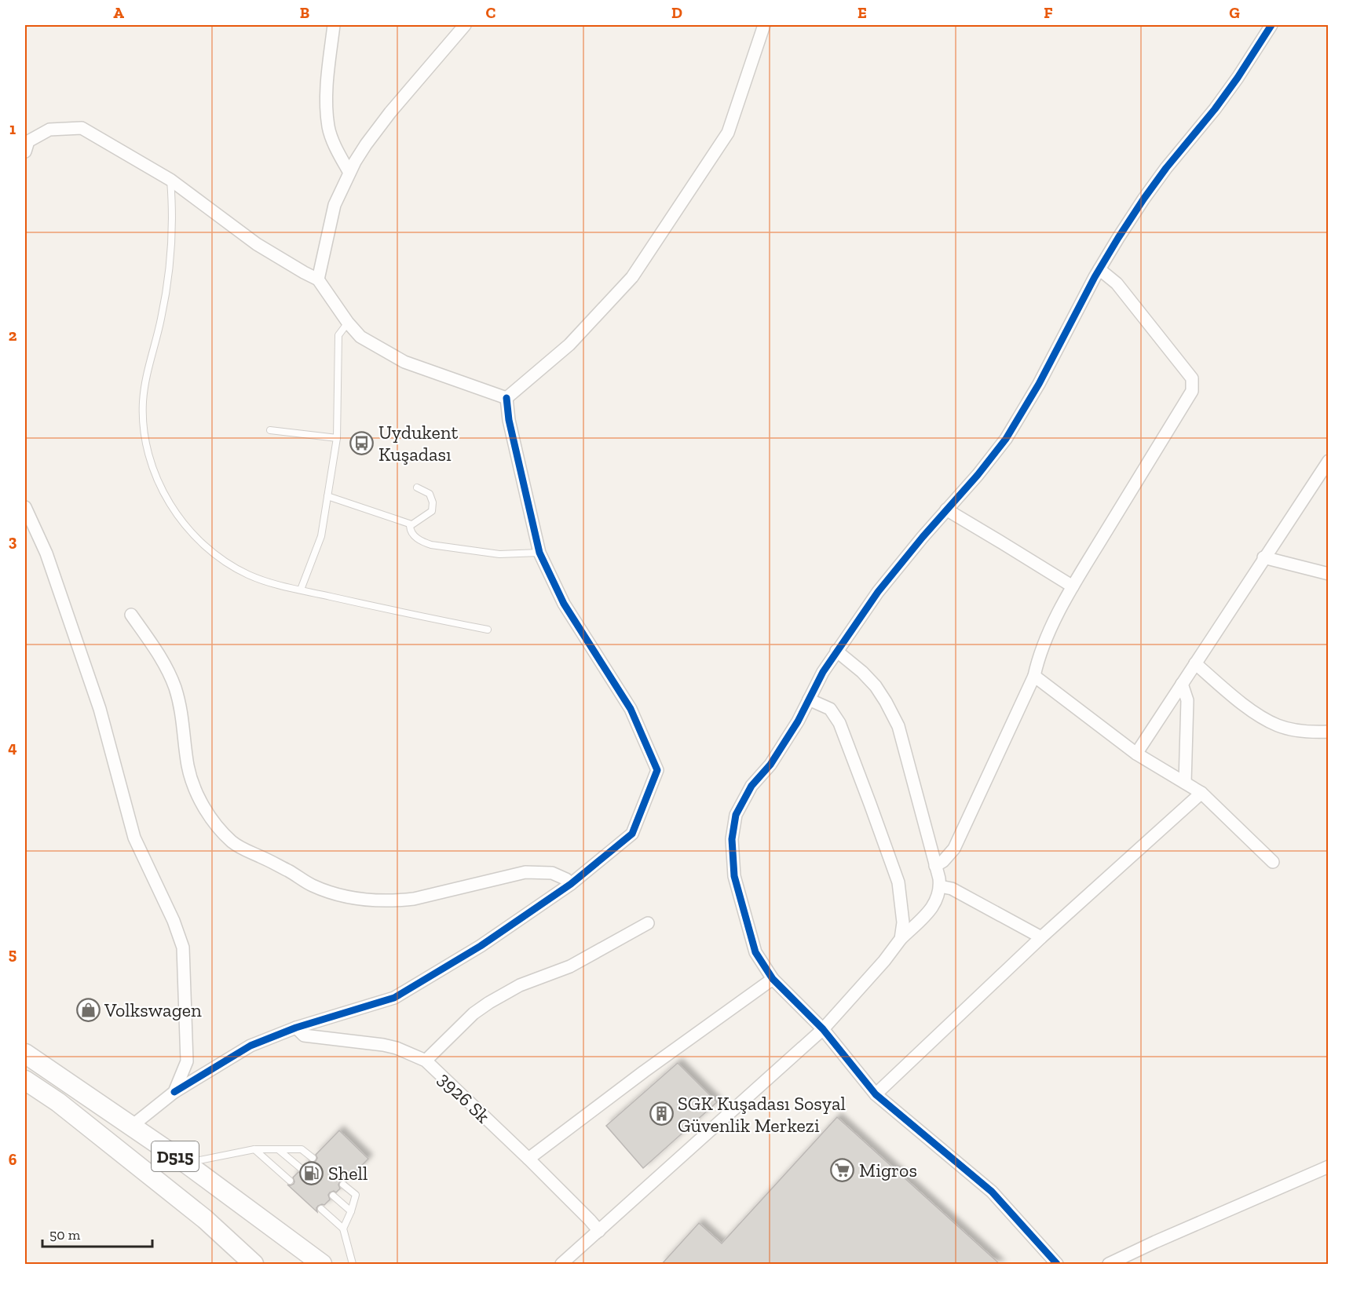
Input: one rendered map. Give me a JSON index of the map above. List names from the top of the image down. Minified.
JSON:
{"streets":{"highway":["D515"],"street":["3926 Sk"]},"places":{"bus stop":["Uydukent Kuşadası"],"shop":["Volkswagen"],"building":["SGK Kuşadası Sosyal Güvenlik Merkezi"],"supermarket":["Migros"],"fuel station":["Shell"]},"scale_bar":"50 m","grid":{"columns":["A","B","C","D","E","F","G"],"rows":["1","2","3","4","5","6"]}}
